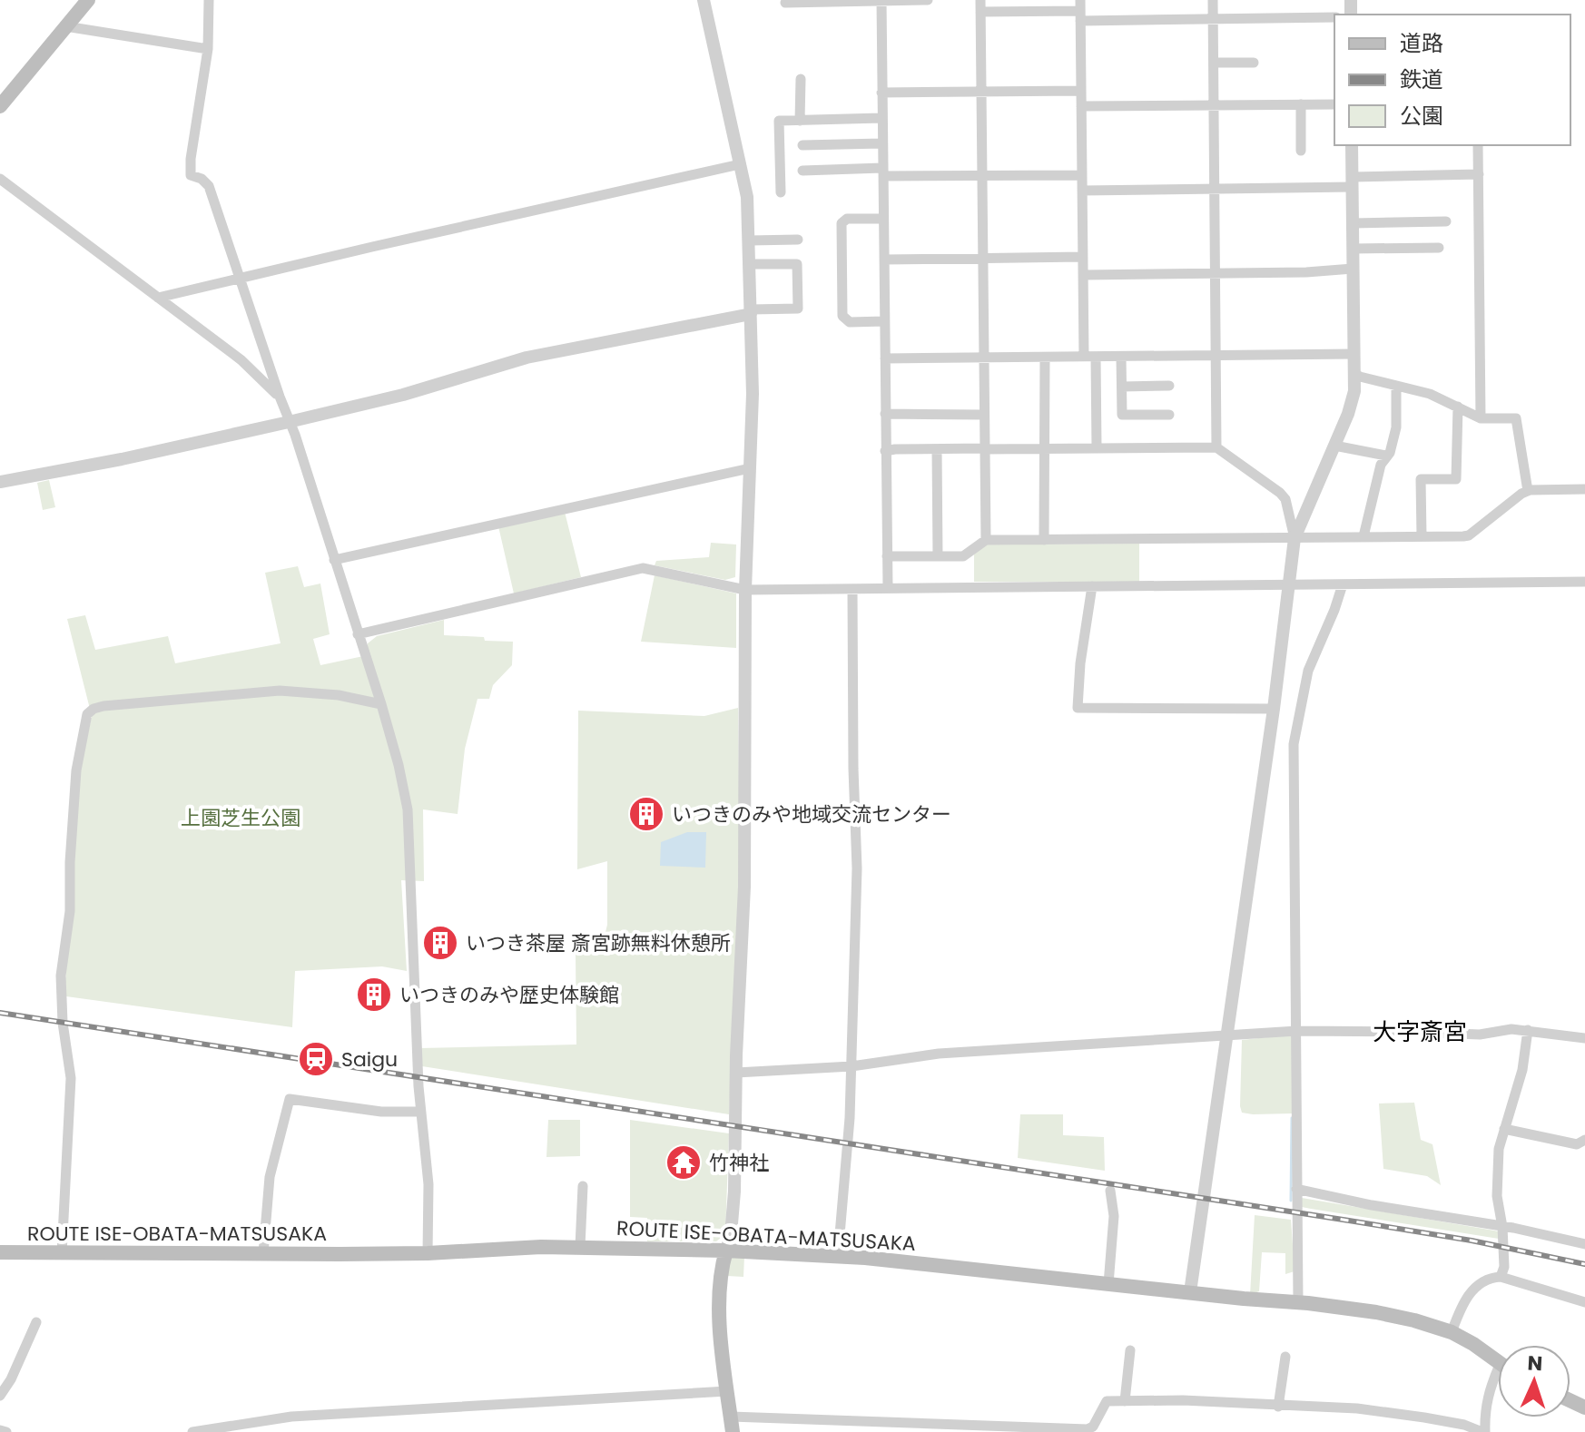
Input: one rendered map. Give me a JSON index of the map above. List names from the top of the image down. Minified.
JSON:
{"streets":{"main road":["ROUTE ISE-OBATA-MATSUSAKA"]},"districts":["大字斎宮"],"parks":["上園芝生公園"],"places":{"building":["いつきのみや地域交流センター","いつき茶屋 斎宮跡無料休憩所","いつきのみや歴史体験館"],"station":["Saigu"],"temple":["竹神社"]},"legend":["道路","鉄道","公園"],"north":"top"}
